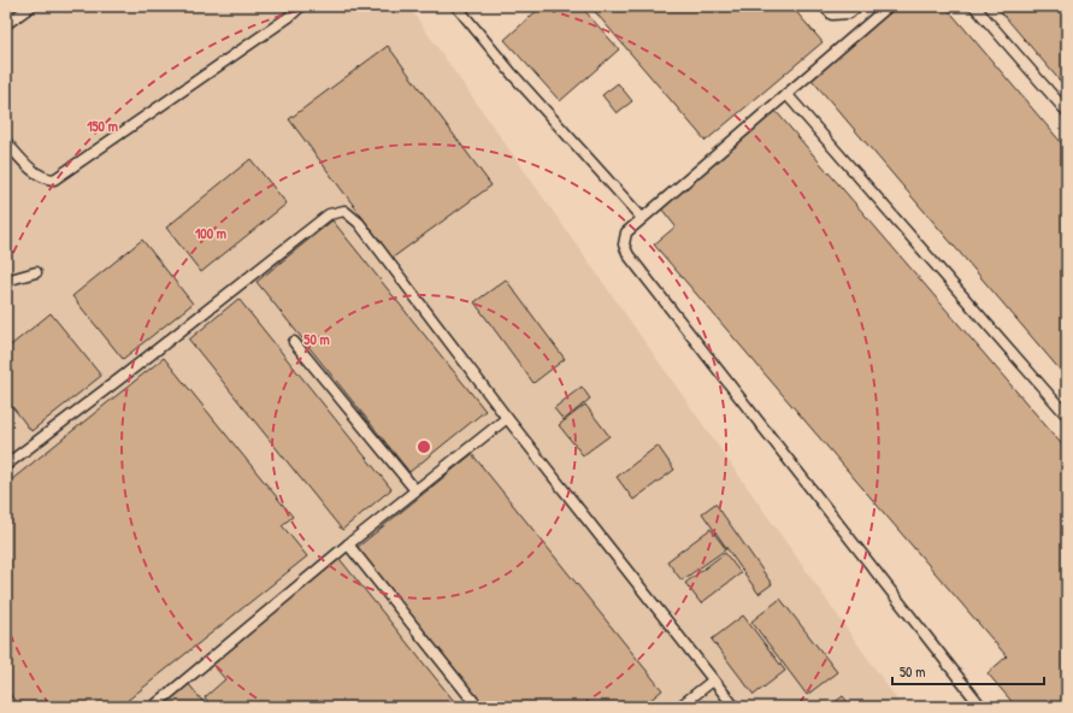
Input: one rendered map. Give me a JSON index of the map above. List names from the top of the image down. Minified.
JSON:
{"scale_bar":"50 m","rings":["150 m","100 m","50 m"]}
